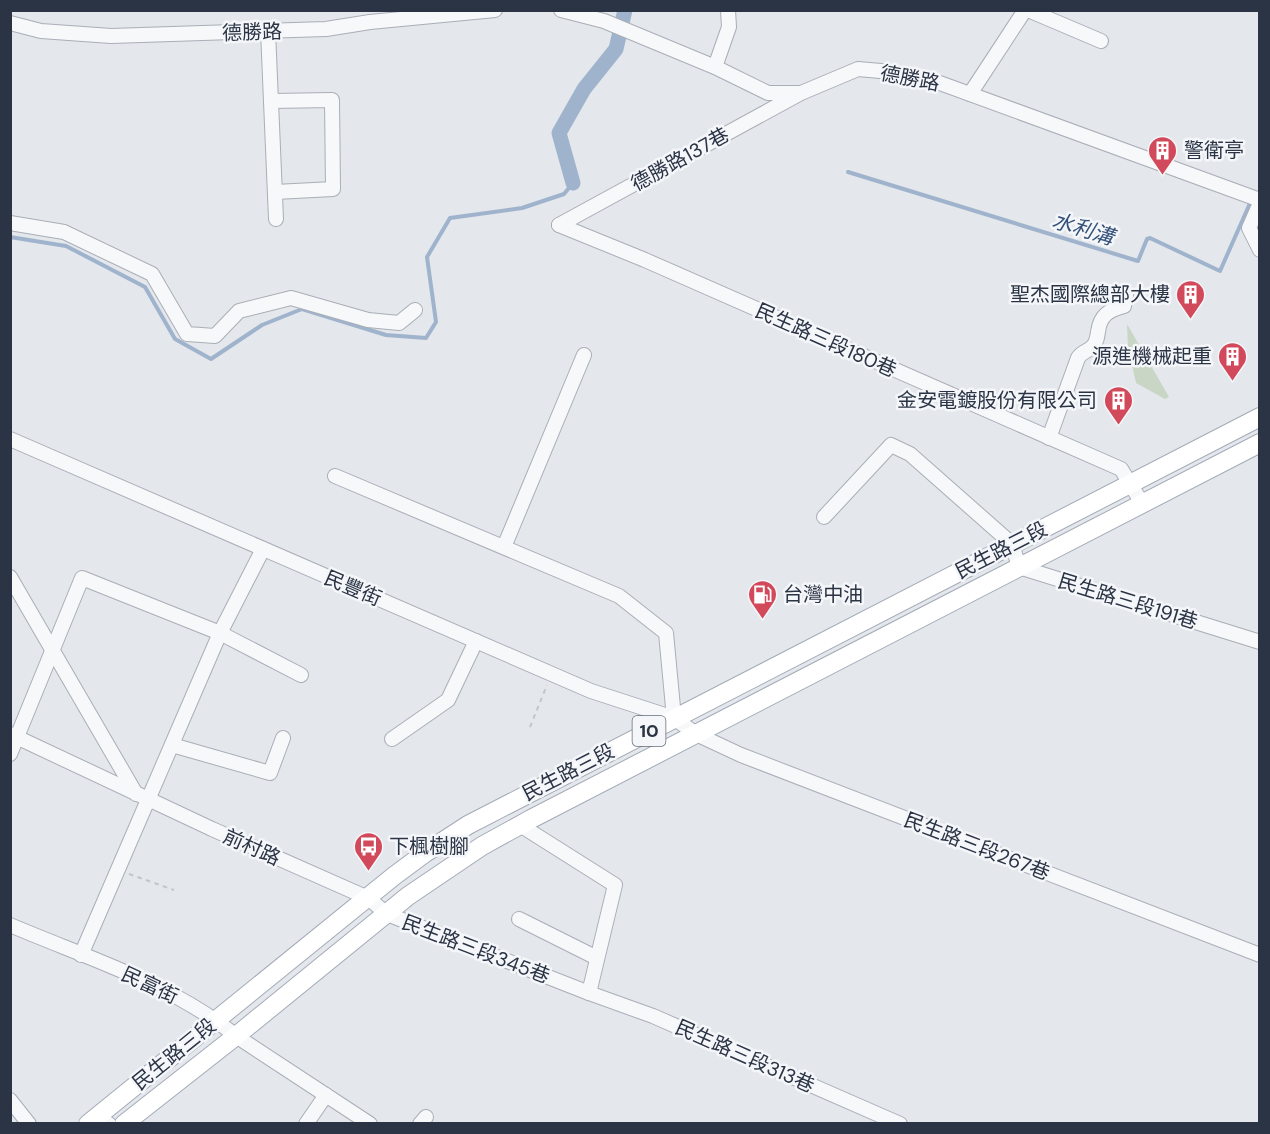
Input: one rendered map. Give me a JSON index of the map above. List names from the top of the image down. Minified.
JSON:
{"streets":{"main road":["民生路三段","10"],"street":["德勝路","德勝路137巷","民生路三段180巷","民豐街","民生路三段191巷","民生路三段267巷","前村路","民生路三段345巷","民富街","民生路三段313巷"]},"crossings":[["德勝路","德勝路137巷"],["德勝路137巷","民生路三段180巷"],["民生路三段180巷","民生路三段"],["民生路三段","民豐街"],["民生路三段","民生路三段191巷"],["民生路三段","民生路三段267巷"],["民生路三段","前村路"],["民生路三段","民生路三段345巷"],["民生路三段","民富街"],["民豐街","民生路三段267巷"],["前村路","民生路三段345巷"],["民生路三段345巷","民生路三段313巷"]],"water":["水利溝"],"places":{"building":["警衛亭","聖杰國際總部大樓","源進機械起重","金安電鍍股份有限公司"],"fuel station":["台灣中油"],"bus stop":["下楓樹腳"]}}
